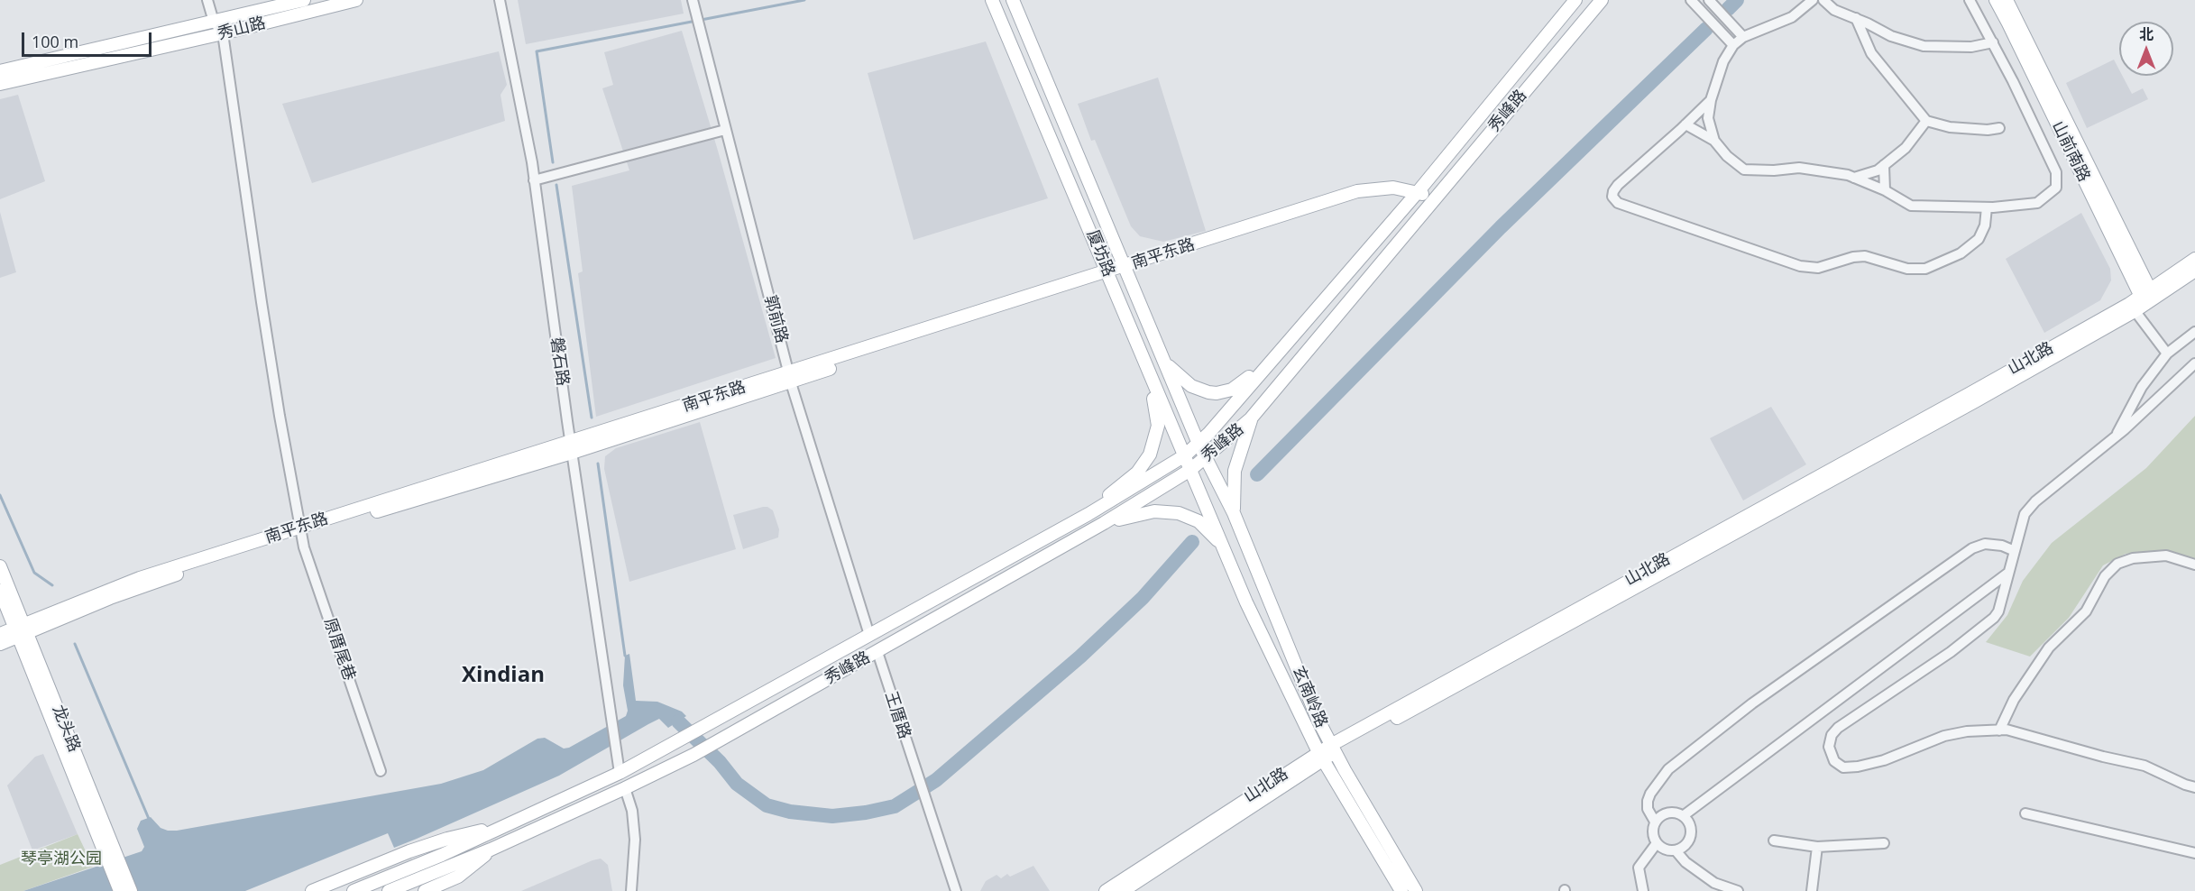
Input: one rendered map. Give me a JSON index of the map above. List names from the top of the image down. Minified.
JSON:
{"streets":{"main road":["秀山路","秀峰路","山前南路","厦坊路","南平东路","山北路","玄南岭路","龙头路"],"street":["郭前路","磐石路","原厝尾巷","王厝路"]},"crossings":[["秀山路","原厝尾巷"],["秀峰路","厦坊路"],["秀峰路","南平东路"],["秀峰路","郭前路"],["秀峰路","磐石路"],["秀峰路","王厝路"],["山前南路","山北路"],["厦坊路","南平东路"],["厦坊路","玄南岭路"],["南平东路","郭前路"],["南平东路","磐石路"],["南平东路","原厝尾巷"],["南平东路","龙头路"],["山北路","玄南岭路"]],"districts":["Xindian"],"parks":["琴亭湖公园"],"scale_bar":"100 m","north":"top"}
